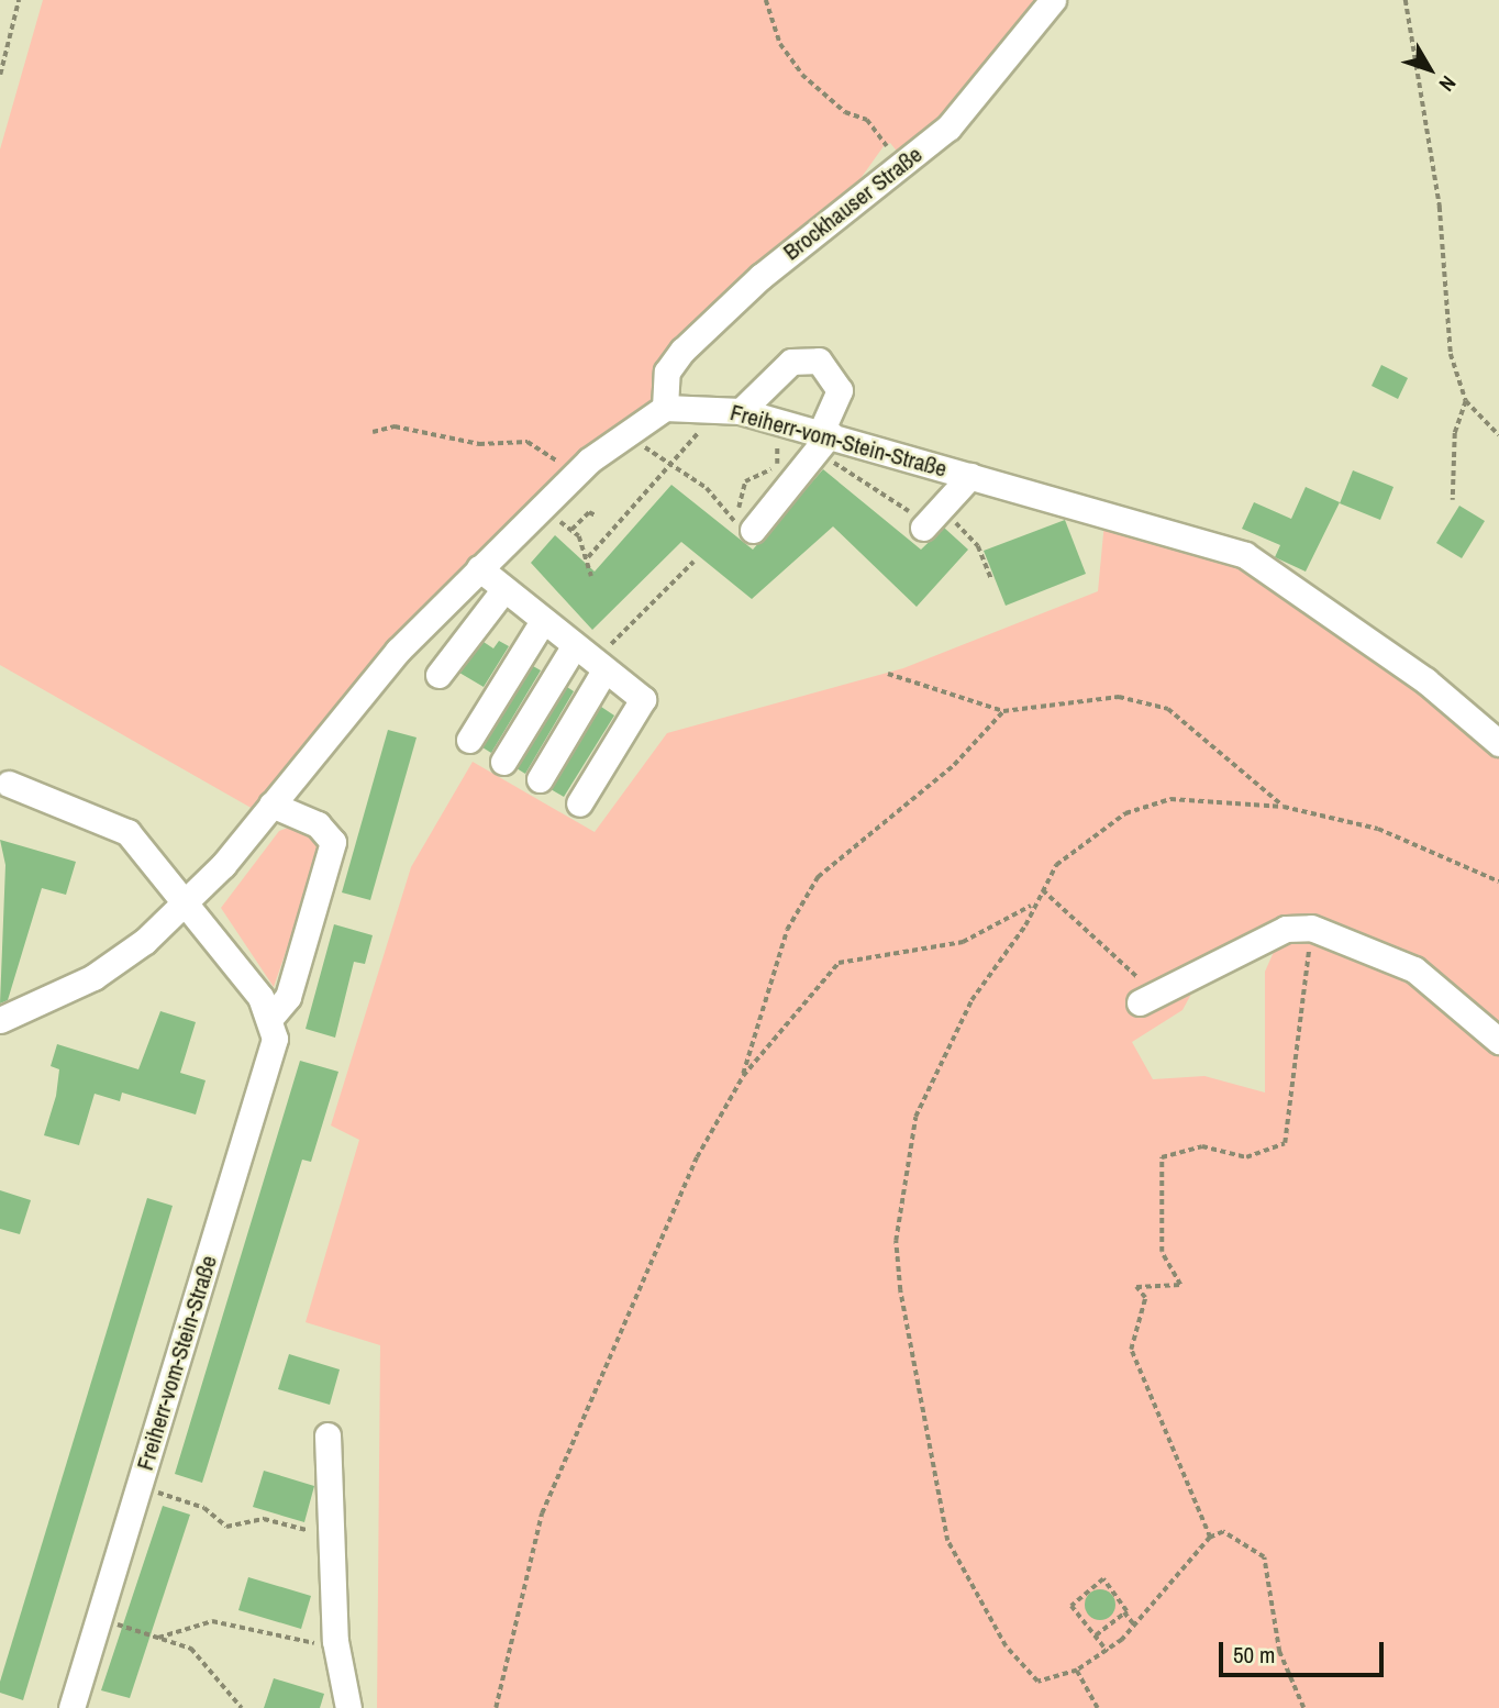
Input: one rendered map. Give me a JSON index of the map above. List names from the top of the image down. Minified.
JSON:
{"streets":{"street":["Brockhauser Straße","Freiherr-vom-Stein-Straße"]},"crossings":[["Brockhauser Straße","Freiherr-vom-Stein-Straße"]],"scale_bar":"50 m","north":"bottom right"}
